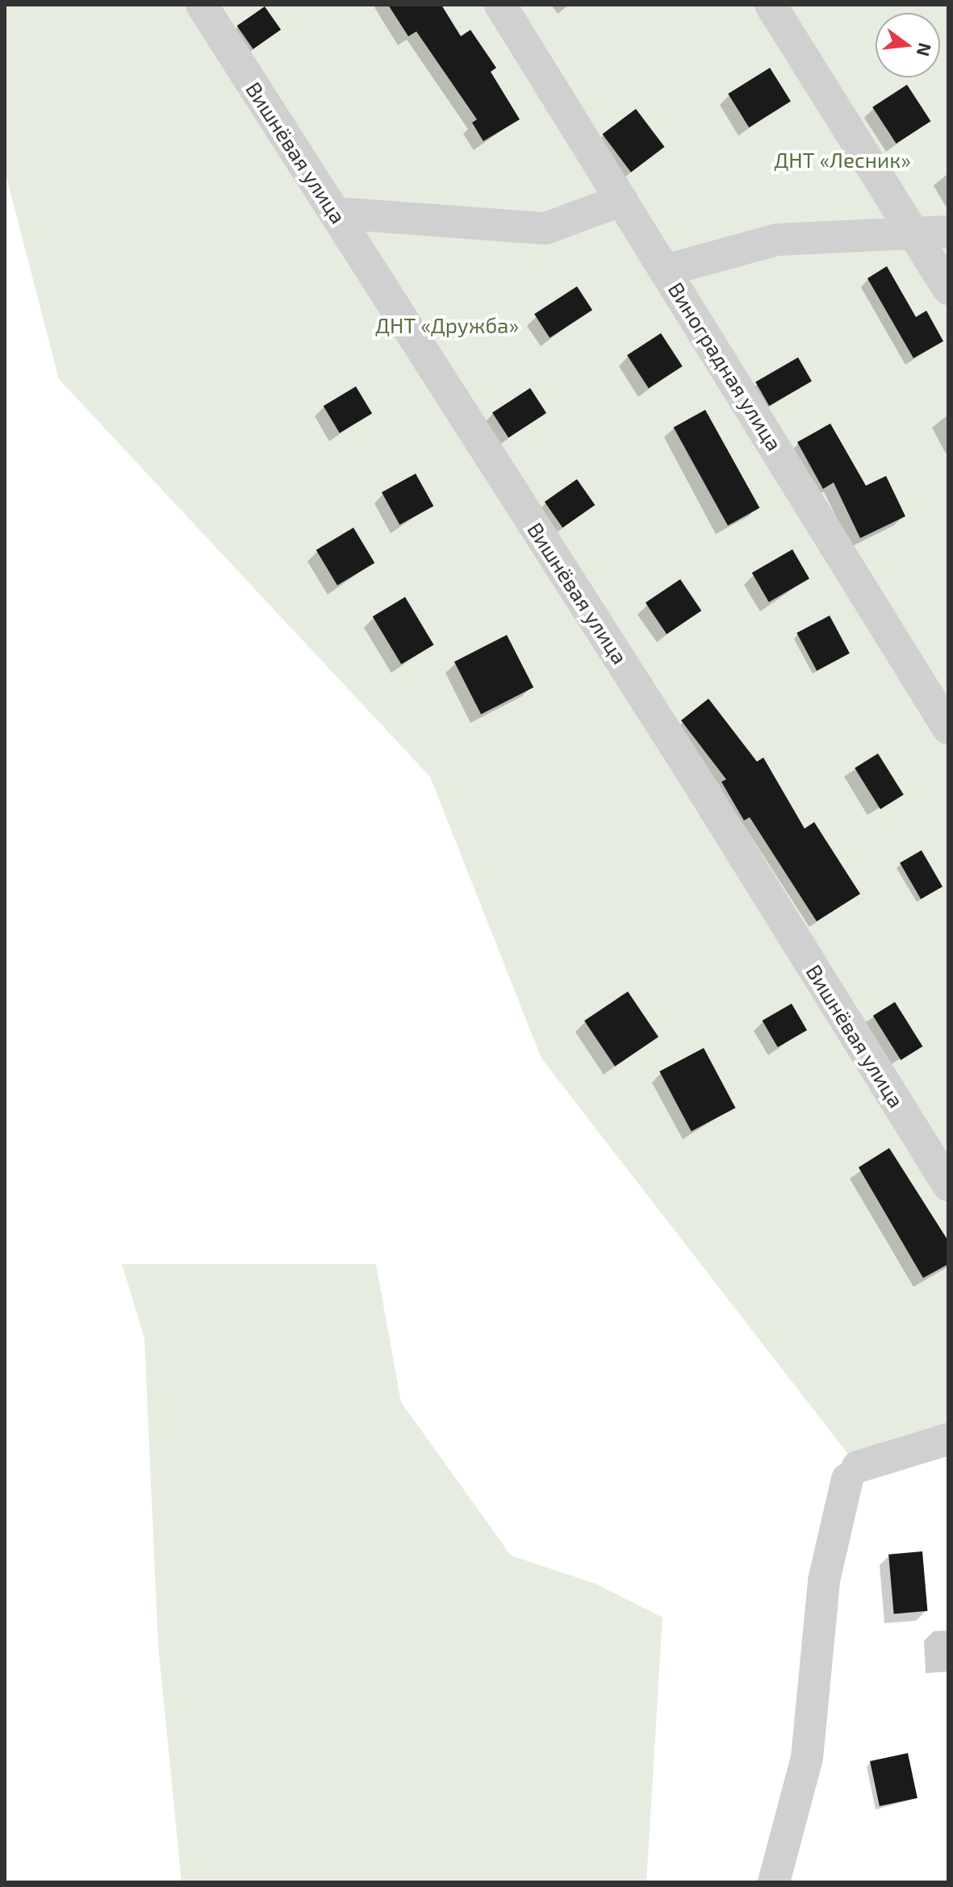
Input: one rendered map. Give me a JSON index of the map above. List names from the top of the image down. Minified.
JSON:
{"streets":{"street":["Вишнёвая улица","Виноградная улица"]},"parks":["ДНТ «Лесник»","ДНТ «Дружба»"],"north":"right"}
